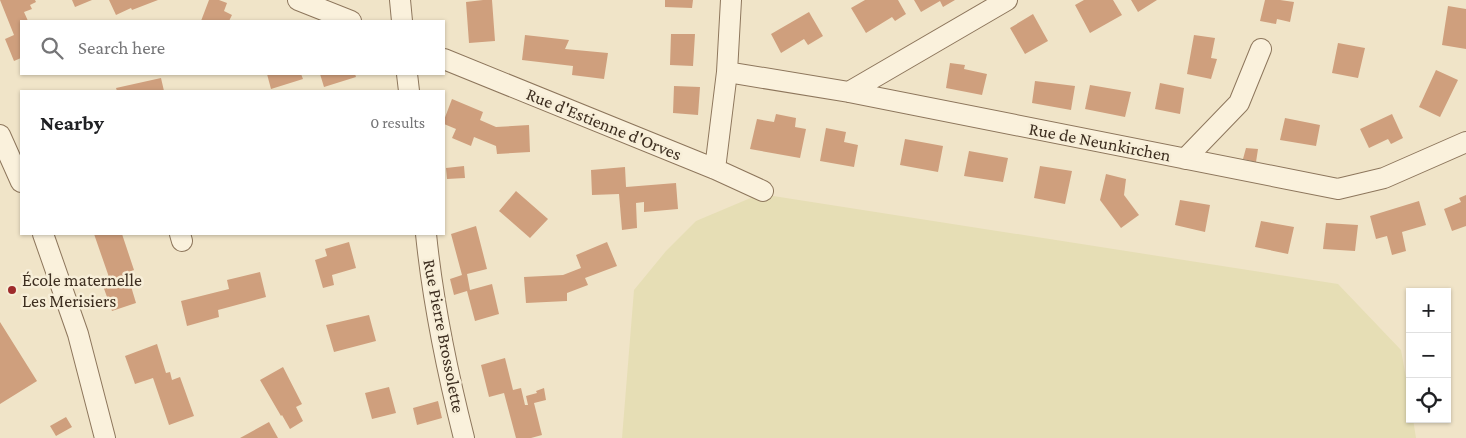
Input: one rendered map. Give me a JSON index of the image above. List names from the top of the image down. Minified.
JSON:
{"streets":{"street":["Rue d'Estienne d'Orves","Rue de Neunkirchen","Rue Pierre Brossolette"]},"places":["École maternelle Les Merisiers"],"page":{"search":"Search here","heading":["Nearby","0 results"],"map_buttons":["+","−"]}}
